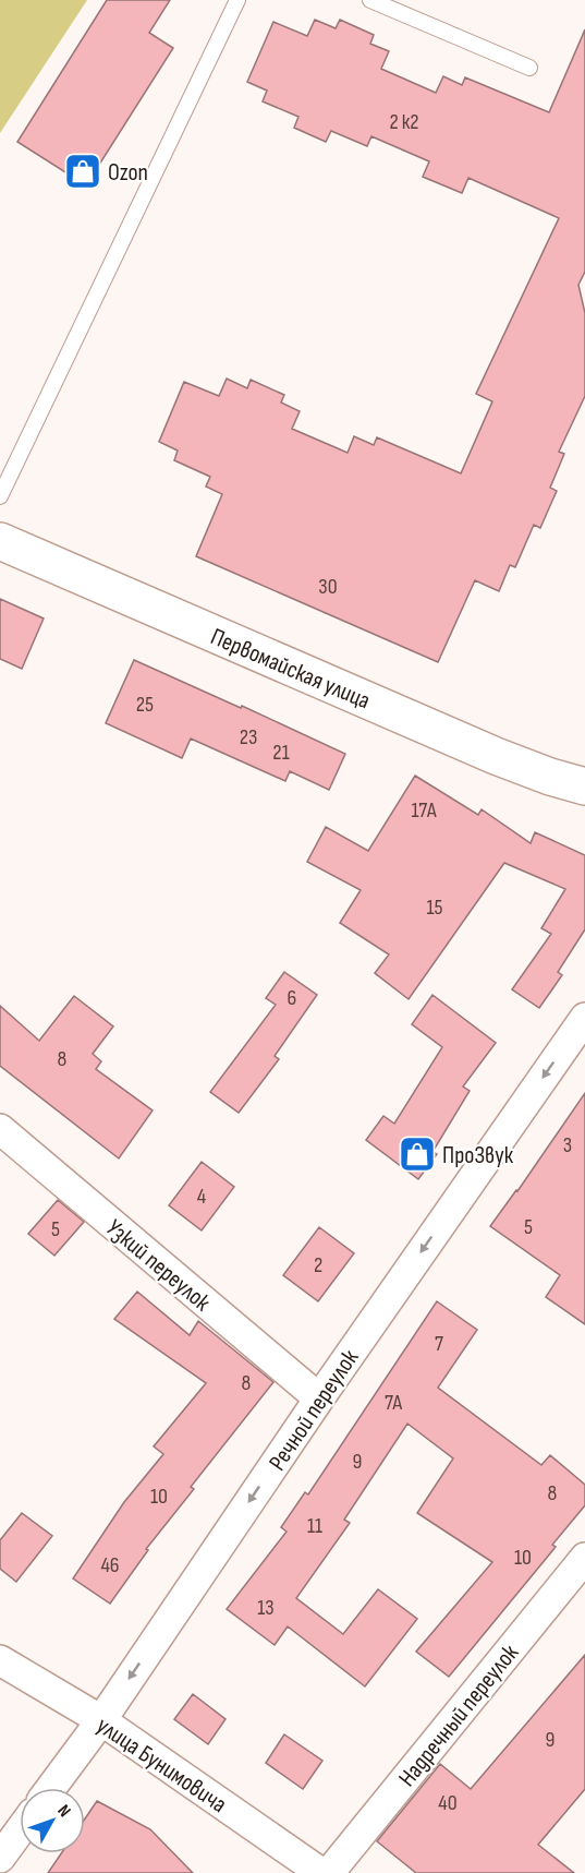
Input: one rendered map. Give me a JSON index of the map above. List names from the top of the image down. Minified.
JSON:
{"streets":{"street":["Первомайская улица","Узкий переулок","Речной переулок","Надречный переулок","улица Бунимовича"]},"crossings":[["Узкий переулок","Речной переулок"],["Речной переулок","улица Бунимовича"]],"one_way":["Речной переулок"],"places":{"shop":["Ozon","ПроЗвук"]},"house_numbers":["2 к2","30","25","23","21","17А","15","6","8","3","4","5","5","2","7","8","7А","9","8","10","11","10","46","13","9","40"],"north":"top right"}
